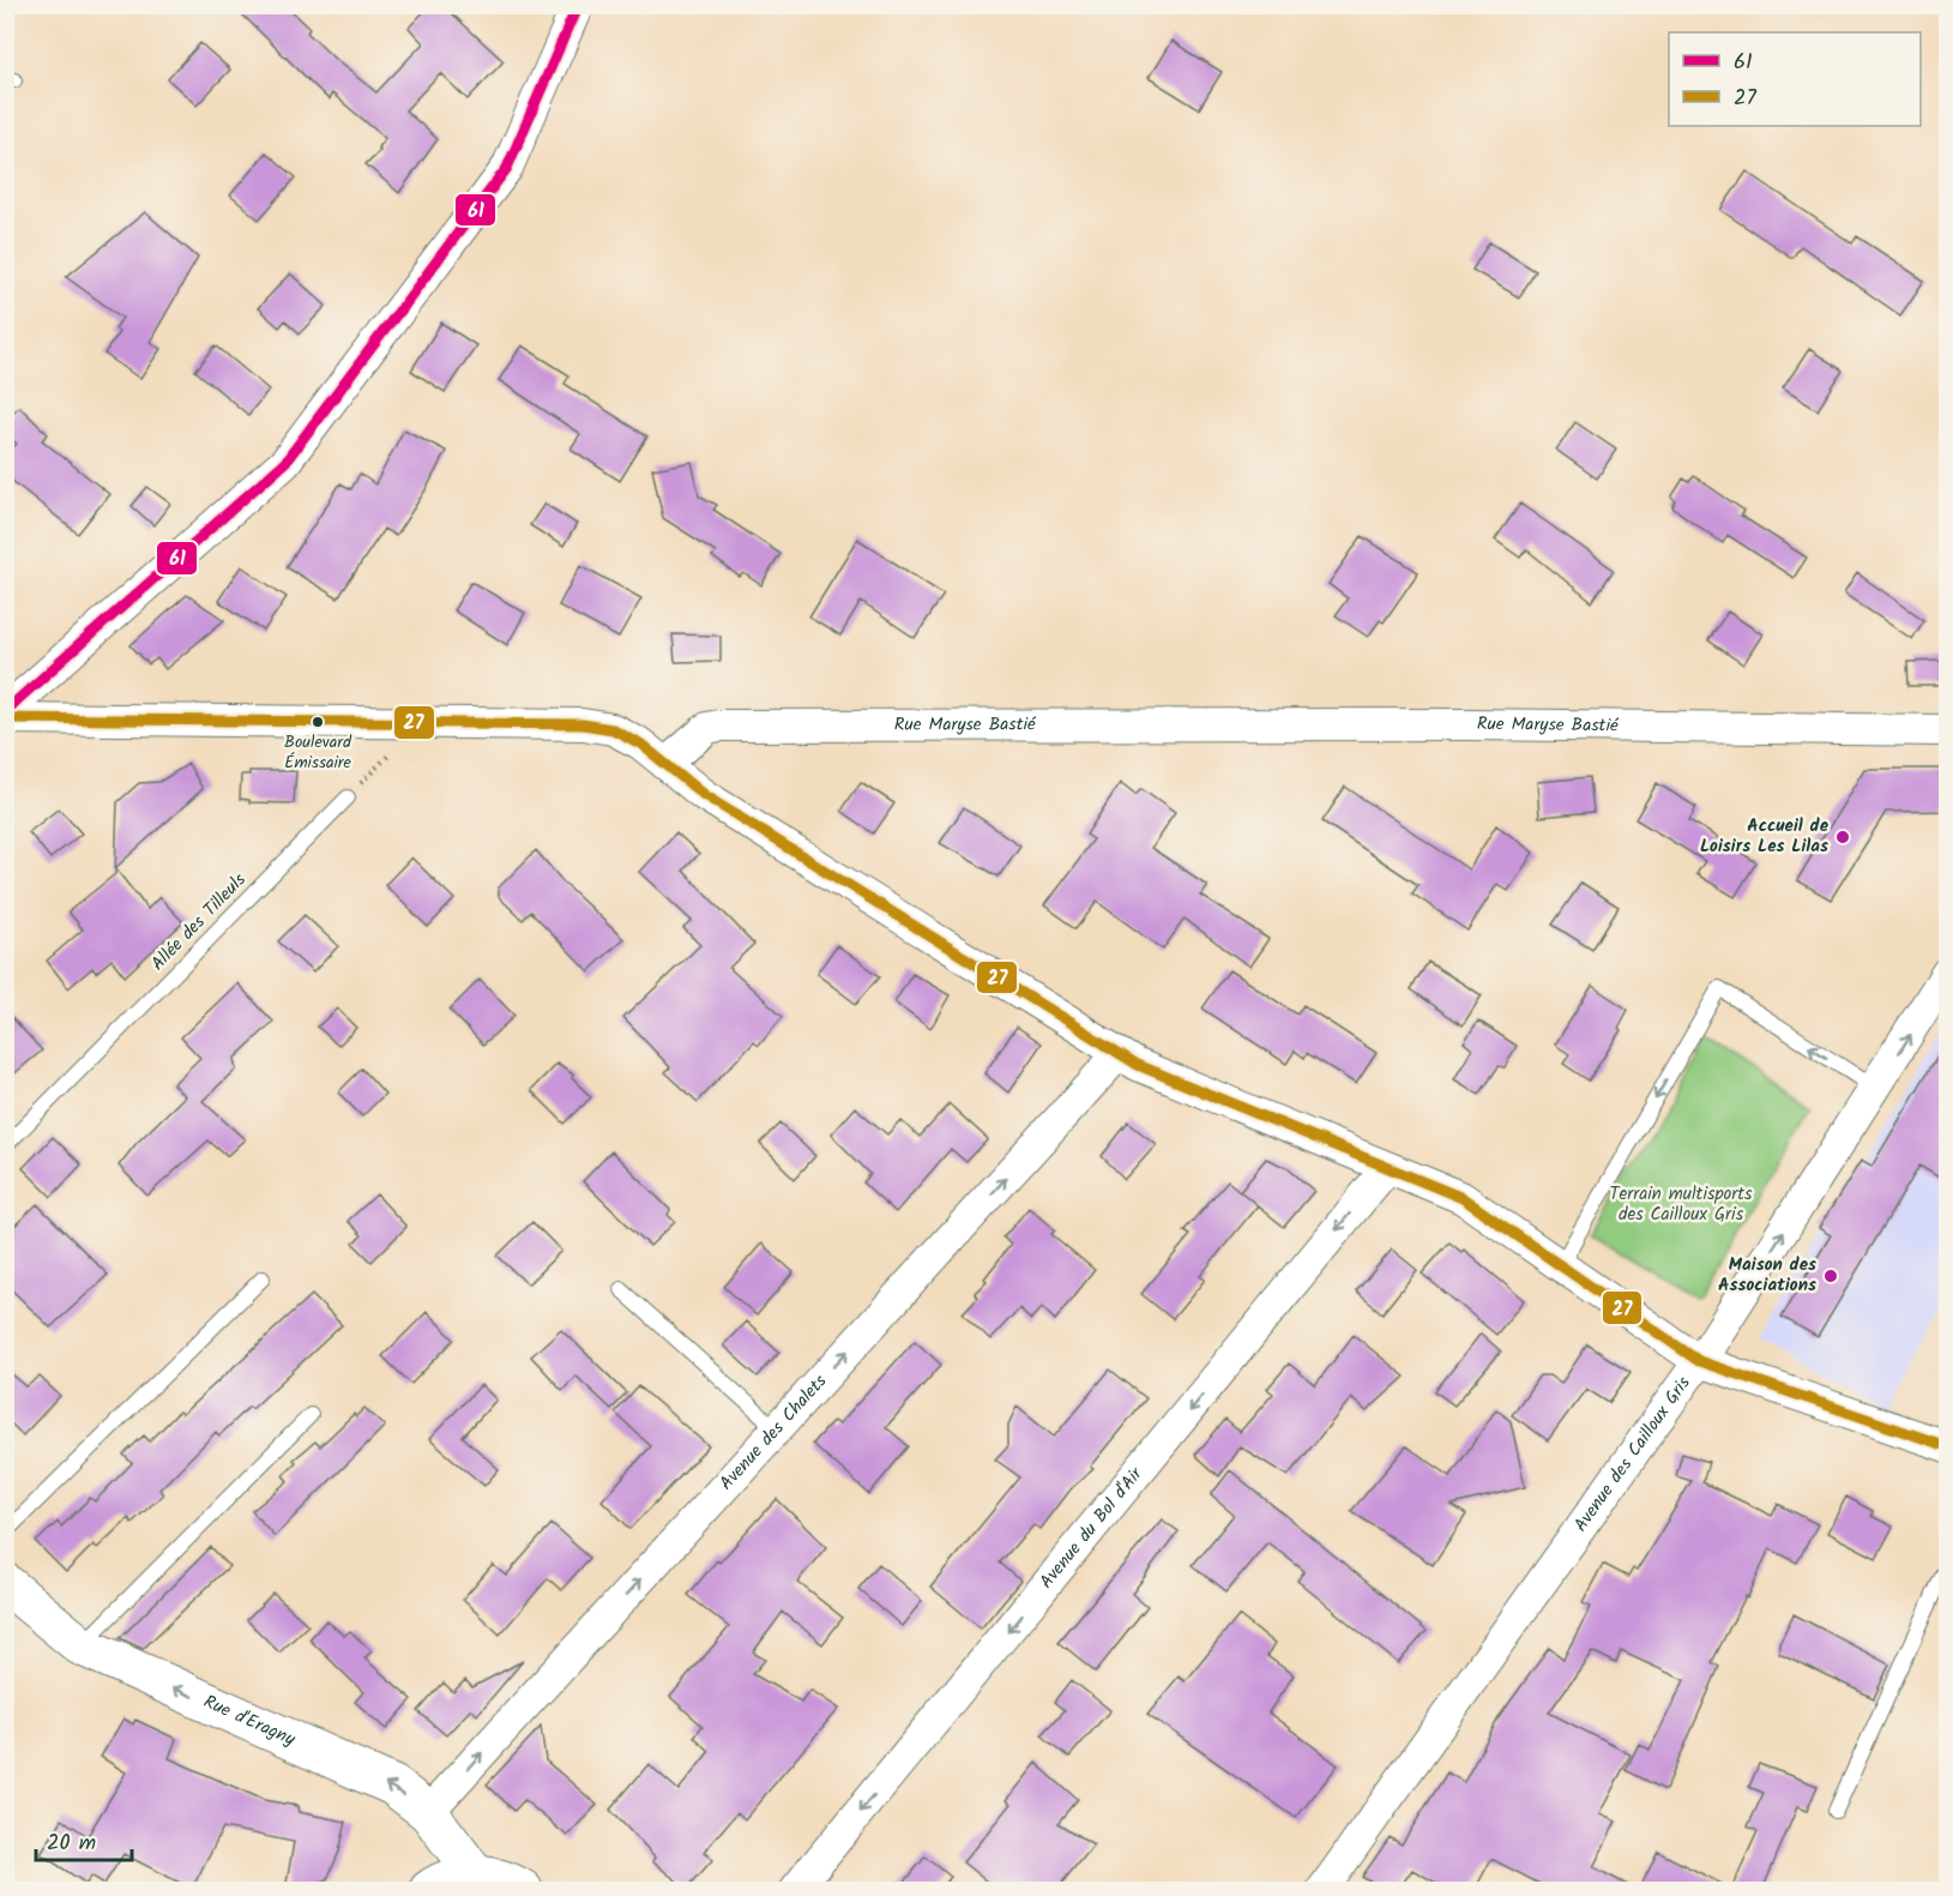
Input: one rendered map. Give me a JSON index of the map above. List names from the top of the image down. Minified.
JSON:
{"streets":{"main road":["Rue d'Eragny"],"street":["Rue Maryse Bastié","Avenue des Chalets","Avenue des Cailloux Gris","Avenue du Bol d'Air"],"lane":["Allée des Tilleuls"]},"crossings":[["Avenue des Chalets","Rue d'Eragny"]],"one_way":["Avenue des Chalets","Avenue des Cailloux Gris","Avenue du Bol d'Air","Rue d'Eragny"],"parks":["Terrain multisports des Cailloux Gris"],"places":["Boulevard Émissaire","Accueil de Loisirs Les Lilas","Maison des Associations"],"lines":["transit line 61","transit line 27"],"legend":["61","27"],"scale_bar":"20 m"}
